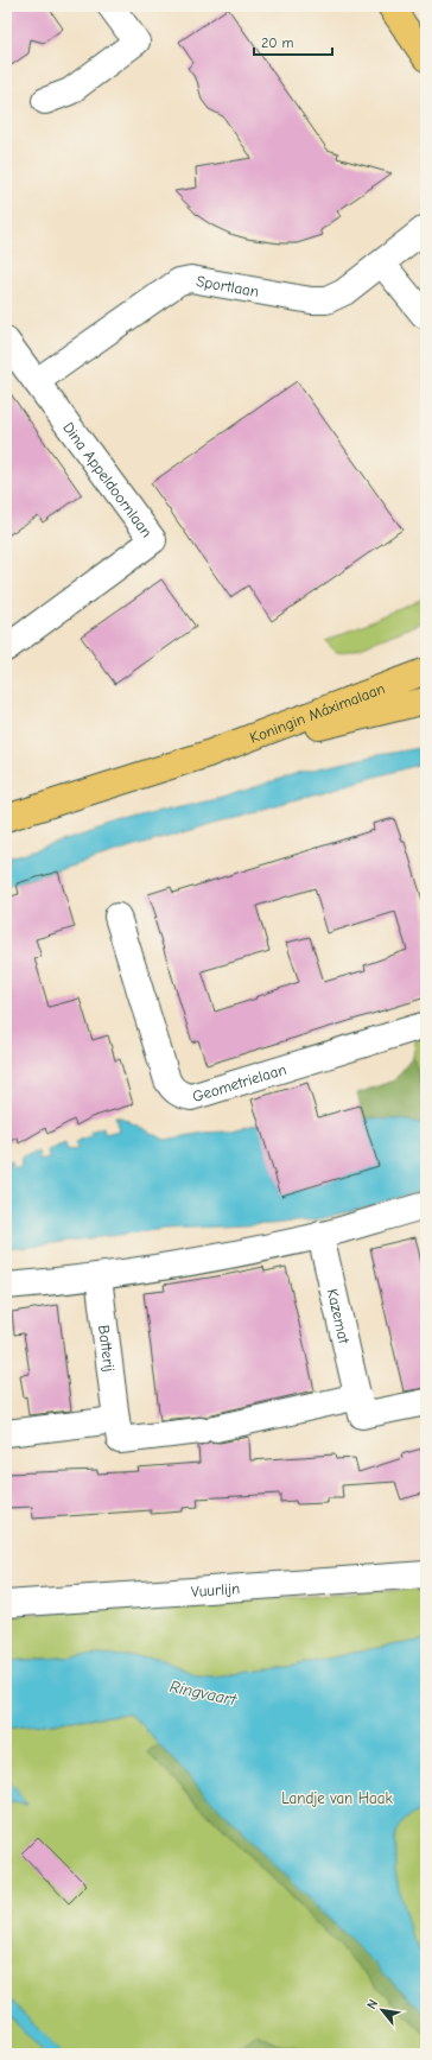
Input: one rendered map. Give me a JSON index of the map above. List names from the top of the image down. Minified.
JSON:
{"streets":{"main road":["Koningin Máximalaan"],"street":["Sportlaan","Dina Appeldoornlaan","Geometrielaan","Kazemat","Batterij","Vuurlijn"]},"crossings":[["Sportlaan","Dina Appeldoornlaan"],["Kazemat","Batterij"]],"water":["Ringvaart"],"parks":["Landje van Haak"],"scale_bar":"20 m","north":"top left"}
